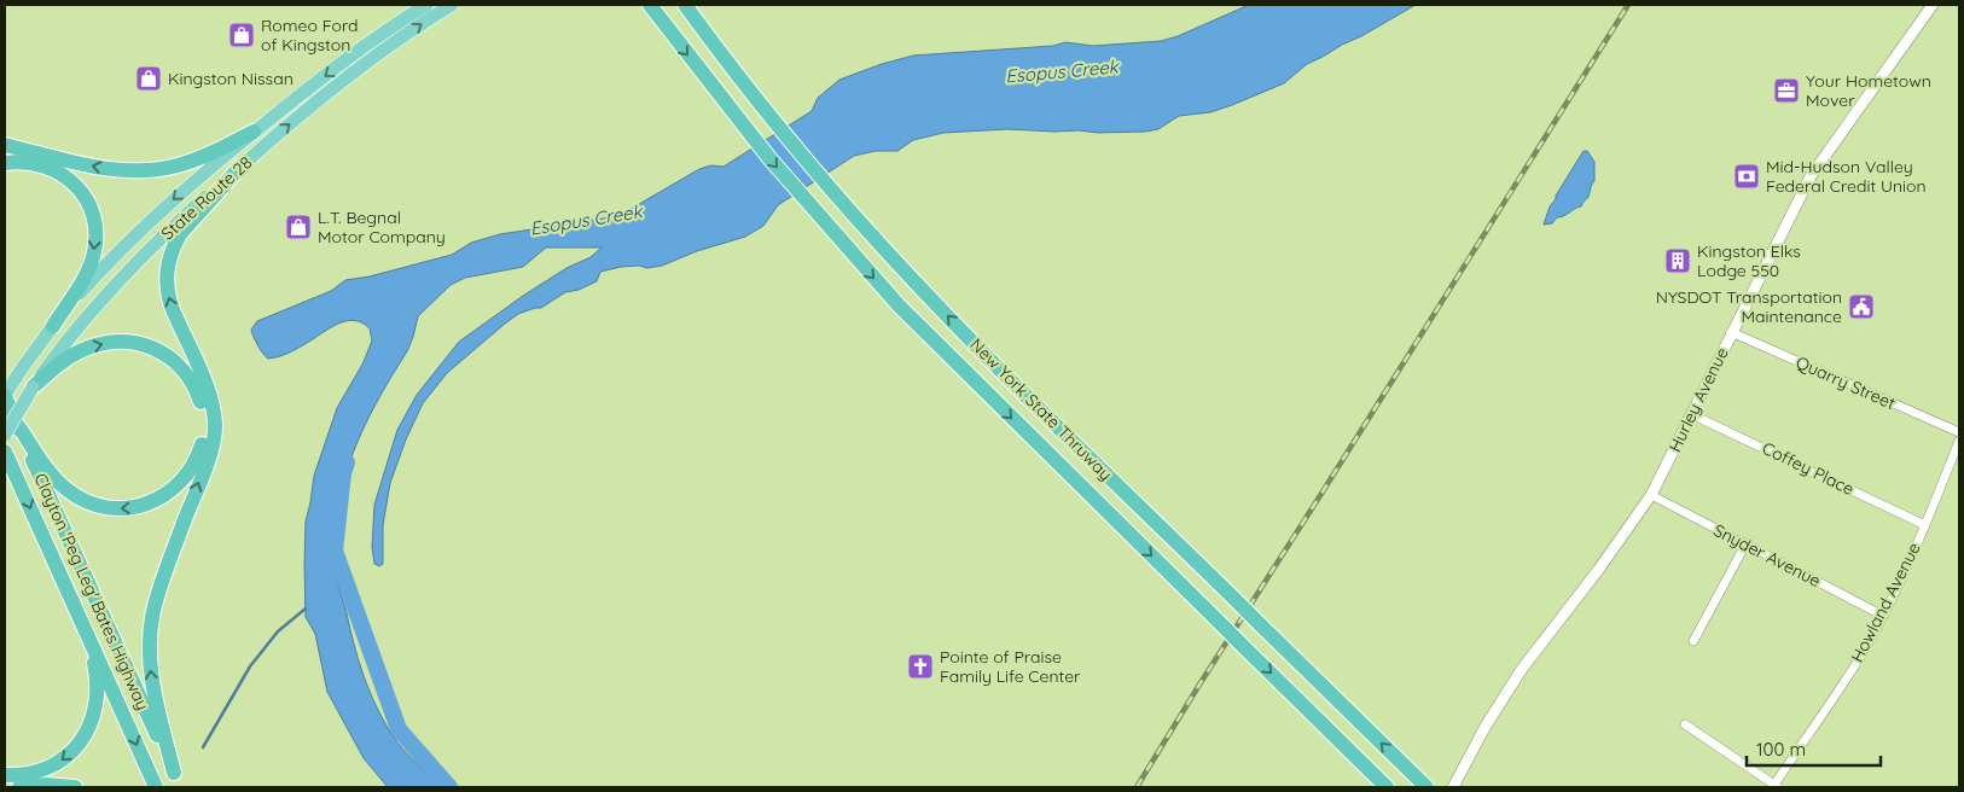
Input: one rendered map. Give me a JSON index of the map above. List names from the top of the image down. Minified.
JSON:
{"streets":{"highway":["State Route 28","New York State Thruway","Clayton 'Peg Leg' Bates Highway"],"street":["Quarry Street","Hurley Avenue","Coffey Place","Snyder Avenue","Howland Avenue"]},"crossings":[["State Route 28","Clayton 'Peg Leg' Bates Highway"],["Quarry Street","Hurley Avenue"],["Hurley Avenue","Coffey Place"],["Hurley Avenue","Snyder Avenue"],["Coffey Place","Howland Avenue"],["Snyder Avenue","Howland Avenue"]],"water":["Esopus Creek"],"places":{"shop":["Romeo Ford of Kingston","Kingston Nissan","L.T. Begnal Motor Company"],"office":["Your Hometown Mover"],"bank":["Mid-Hudson Valley Federal Credit Union"],"building":["Kingston Elks Lodge 550"],"public building":["NYSDOT Transportation Maintenance"],"church":["Pointe of Praise Family Life Center"]},"scale_bar":"100 m"}
